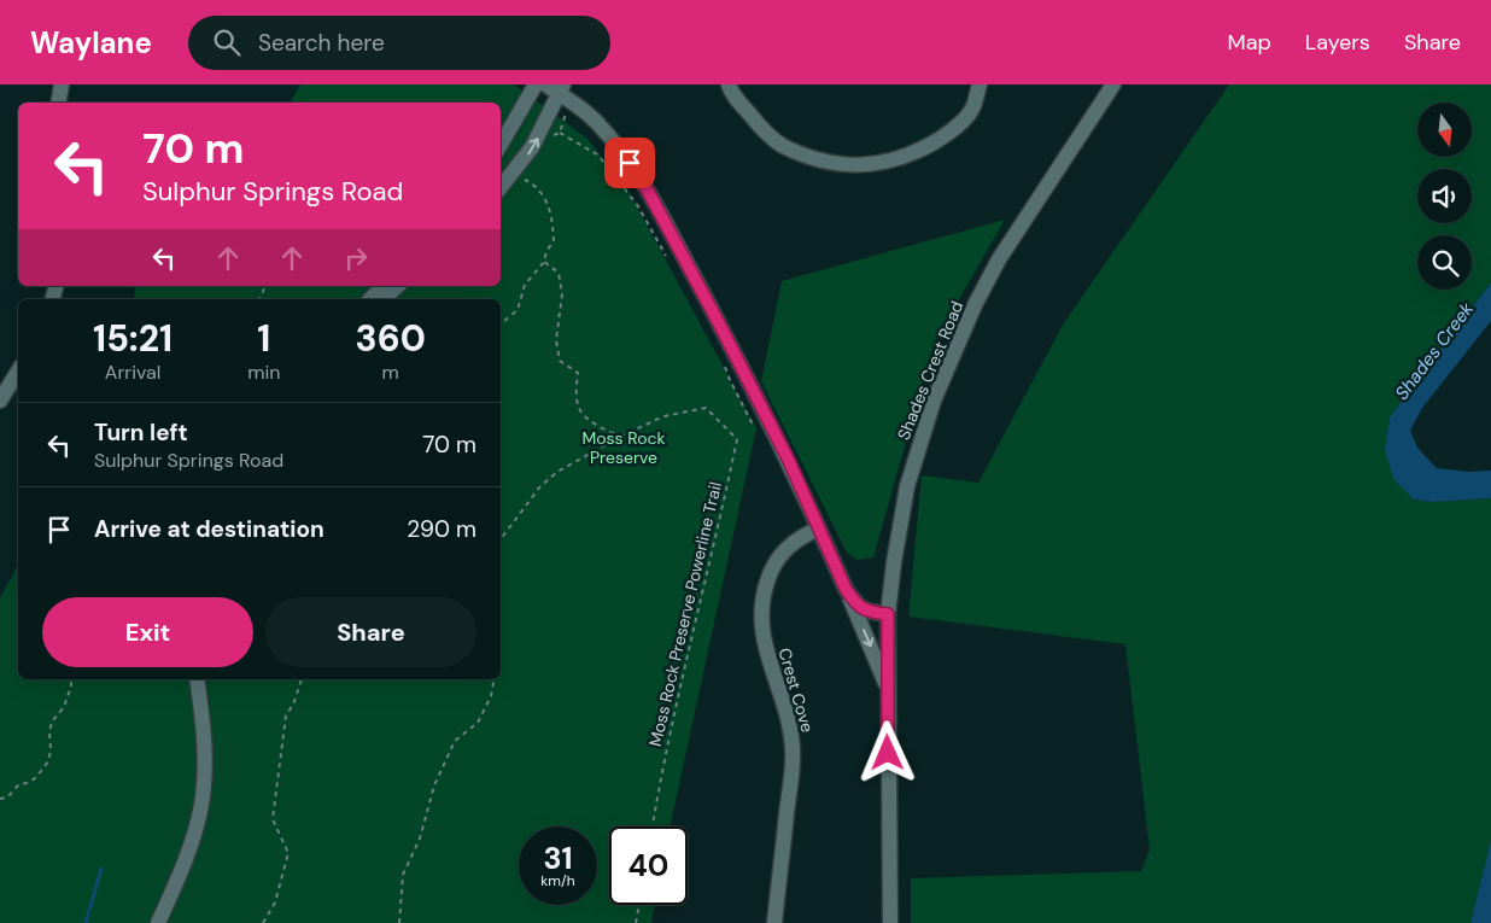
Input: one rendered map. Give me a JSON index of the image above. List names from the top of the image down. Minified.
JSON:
{"streets":{"street":["Shades Crest Road","Crest Cove"],"path":["Moss Rock Preserve Powerline Trail"]},"water":["Shades Creek"],"parks":["Moss Rock Preserve"],"north":"bottom","page":{"header":"Waylane","search":"Search here","nav":["Map","Layers","Share"],"turn":["70 m","Sulphur Springs Road"],"eta":["15:21","Arrival","1","min","360","m"],"list":[{"name":"Turn left","note":"Sulphur Springs Road","value":"70 m"},{"name":"Arrive at destination","value":"290 m"}],"buttons":["Exit","Share"],"speed":"31 km/h","limit":"40"}}
